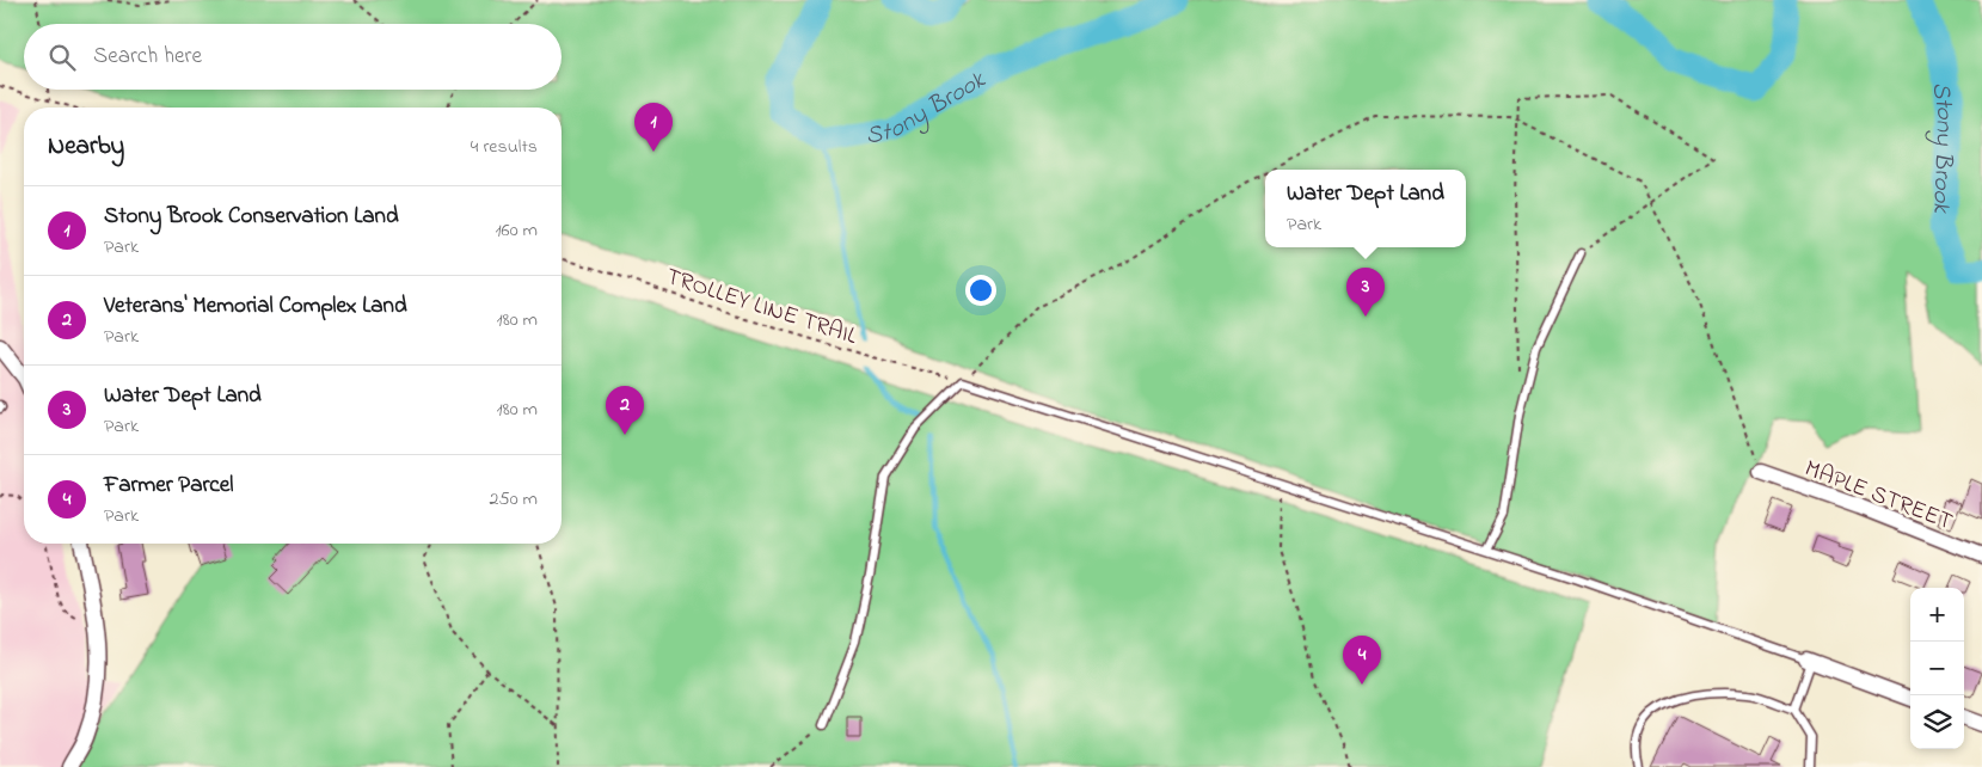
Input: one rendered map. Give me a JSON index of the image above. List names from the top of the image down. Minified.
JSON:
{"streets":{"street":["MAPLE STREET"],"path":["TROLLEY LINE TRAIL"]},"water":["Stony Brook"],"page":{"search":"Search here","pins":["1","3","2","4"],"heading":["Nearby","4 results"],"popup":["Water Dept Land","Park"],"list":[{"mark":"1","name":"Stony Brook Conservation Land","note":"Park","value":"160 m"},{"mark":"2","name":"Veterans' Memorial Complex Land","note":"Park","value":"180 m"},{"mark":"3","name":"Water Dept Land","note":"Park","value":"180 m"},{"mark":"4","name":"Farmer Parcel","note":"Park","value":"250 m"}],"map_buttons":["+","−"]}}
